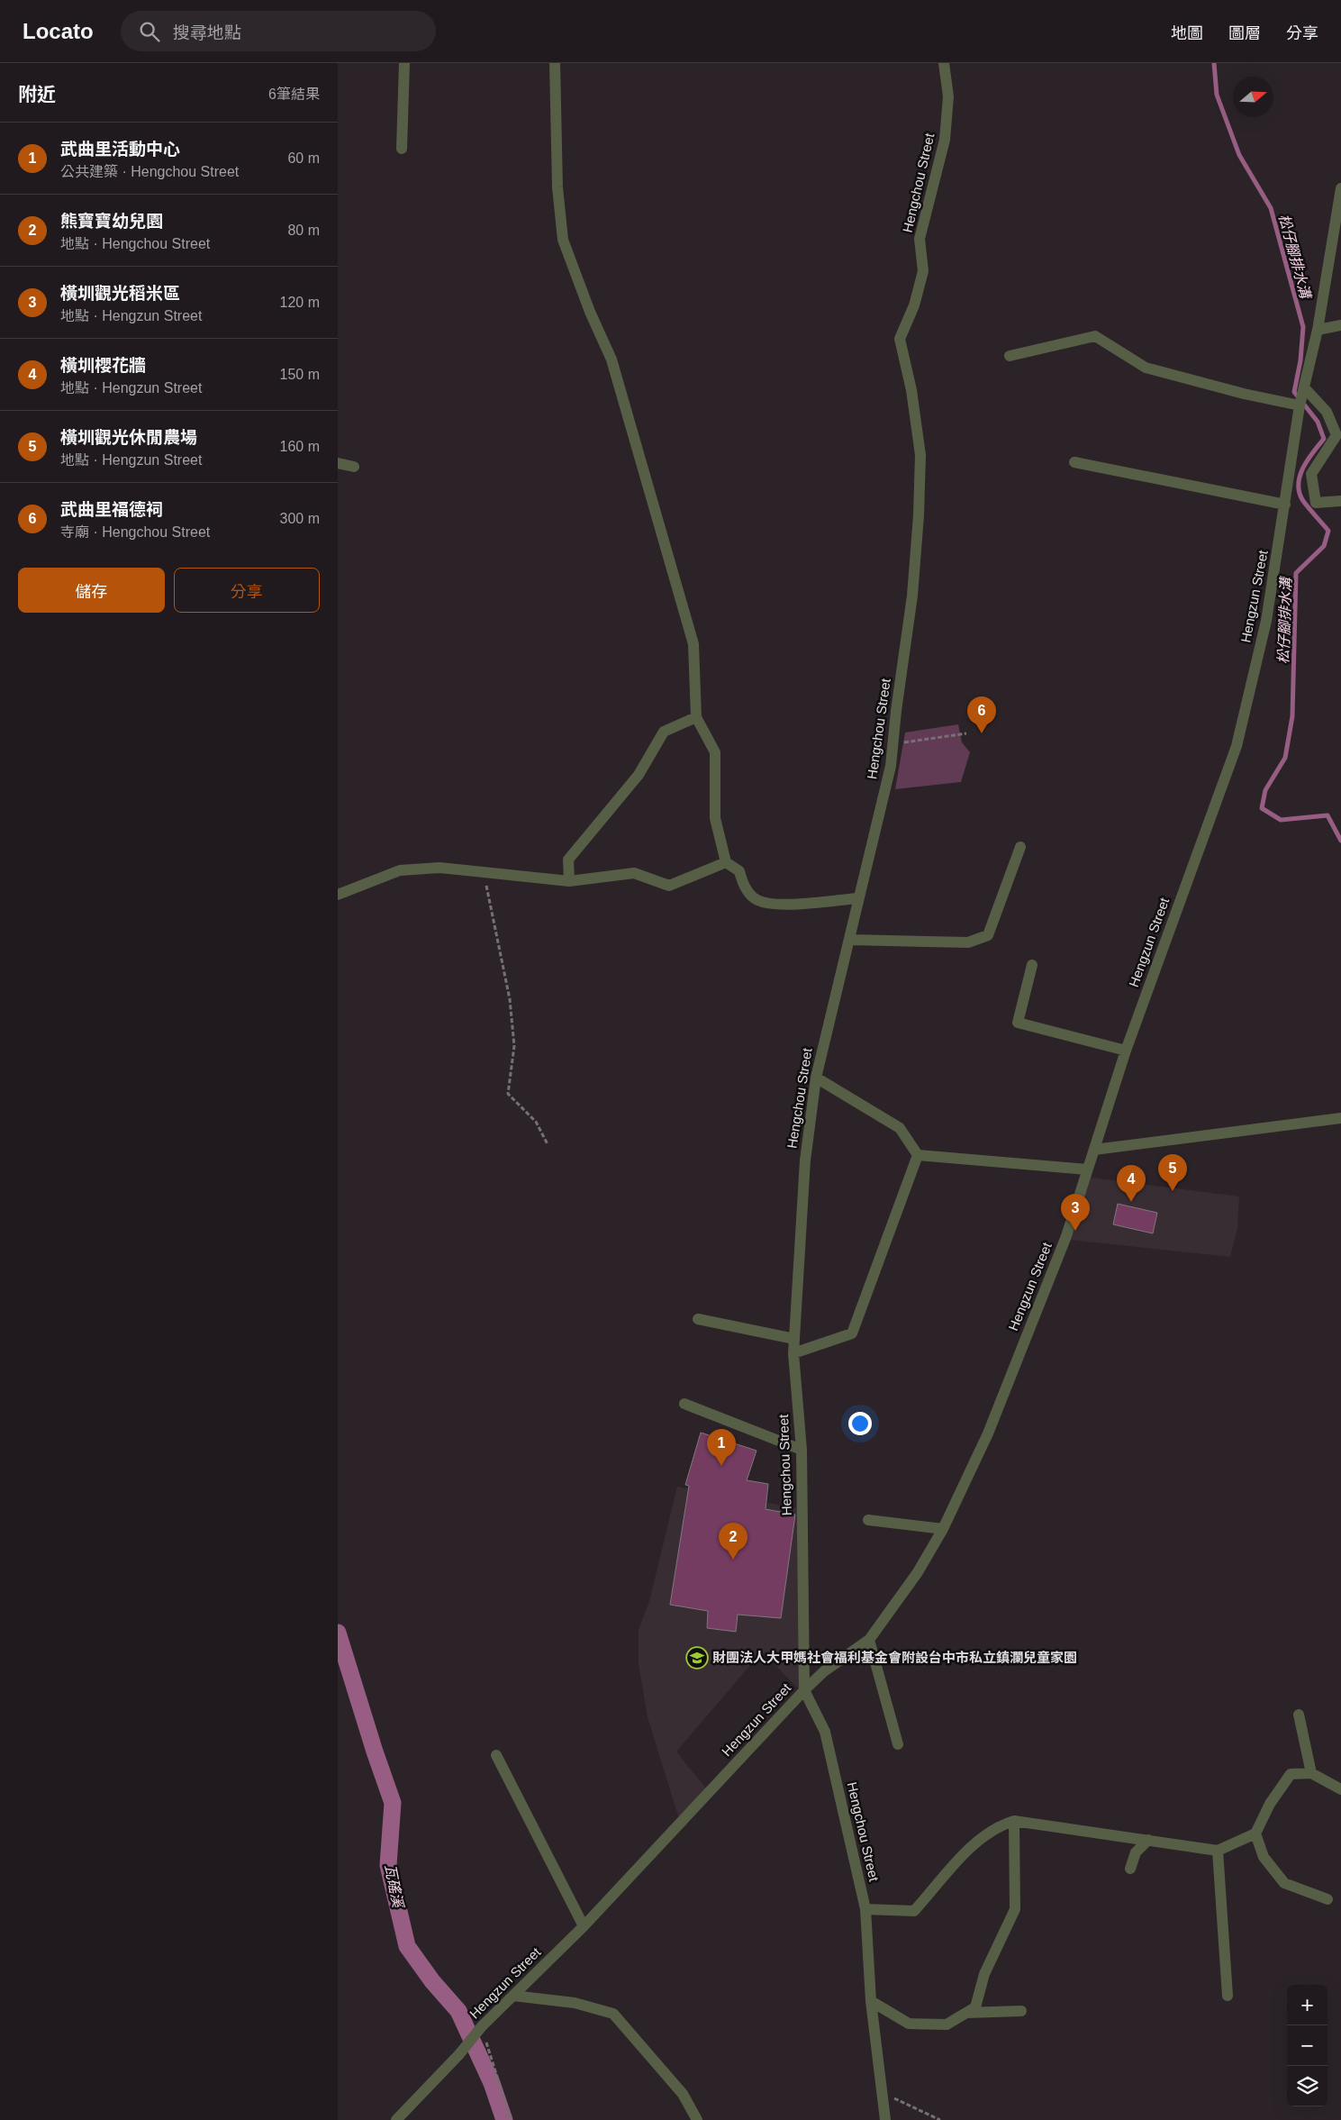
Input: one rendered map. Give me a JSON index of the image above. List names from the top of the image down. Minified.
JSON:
{"streets":{"street":["Hengchou Street","Hengzun Street"]},"crossings":[["Hengchou Street","Hengzun Street"]],"water":["松仔腳排水溝","瓦磘溪"],"places":{"school or university":["財團法人大甲媽社會福利基金會附設台中市私立鎮瀾兒童家園"]},"north":"right","page":{"header":"Locato","search":"搜尋地點","nav":["地圖","圖層","分享"],"heading":["附近","6筆結果"],"list":[{"mark":"1","name":"武曲里活動中心","note":"公共建築 · Hengchou Street","value":"60 m"},{"mark":"2","name":"熊寶寶幼兒園","note":"地點 · Hengchou Street","value":"80 m"},{"mark":"3","name":"橫圳觀光稻米區","note":"地點 · Hengzun Street","value":"120 m"},{"mark":"4","name":"橫圳櫻花牆","note":"地點 · Hengzun Street","value":"150 m"},{"mark":"5","name":"橫圳觀光休閒農場","note":"地點 · Hengzun Street","value":"160 m"},{"mark":"6","name":"武曲里福德祠","note":"寺廟 · Hengchou Street","value":"300 m"}],"buttons":["儲存","分享"],"pins":["6","5","4","3","1","2"],"map_buttons":["+","−"]}}
